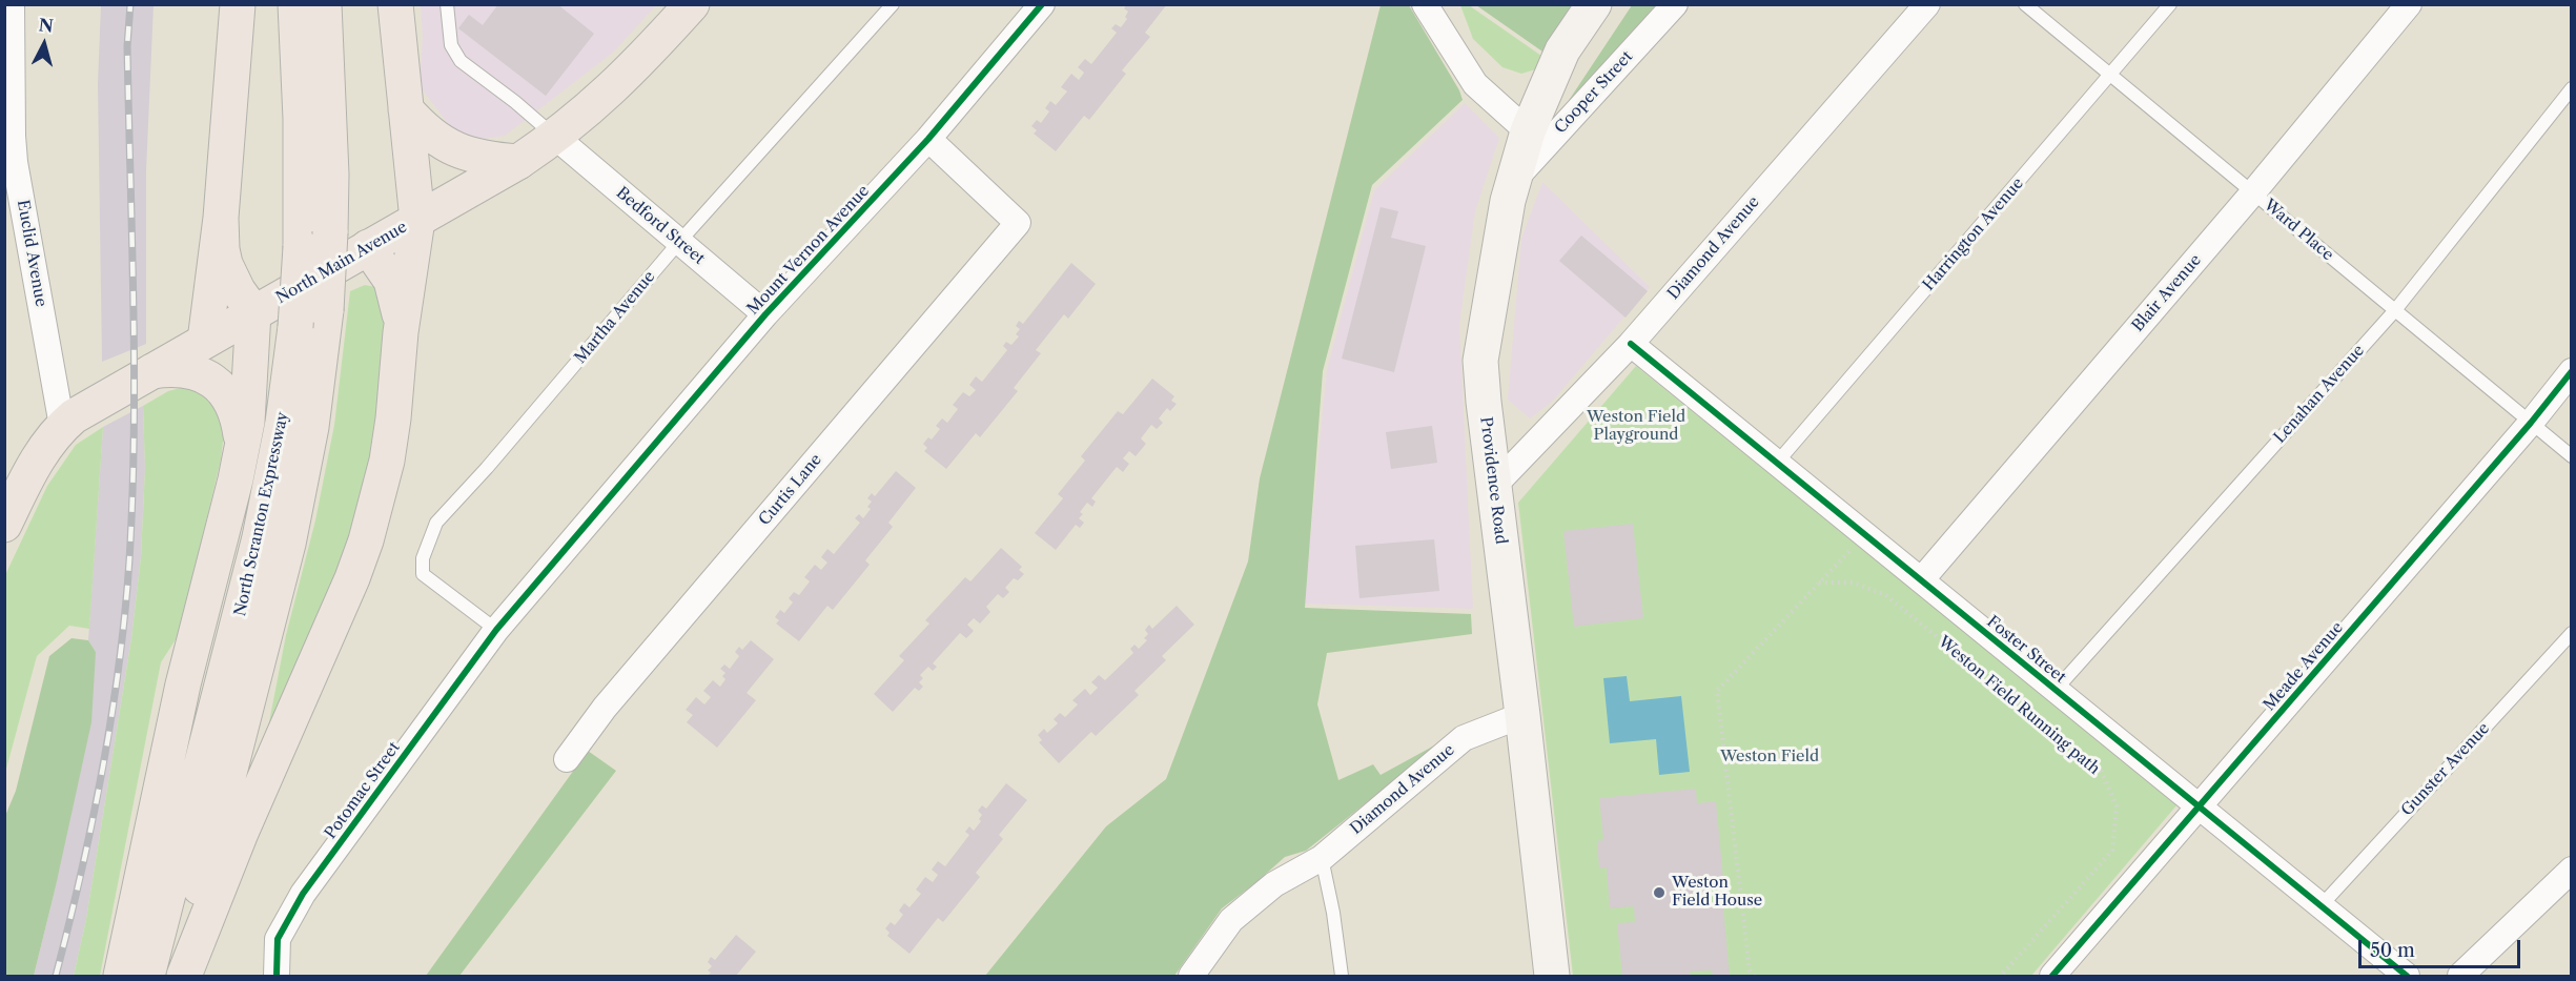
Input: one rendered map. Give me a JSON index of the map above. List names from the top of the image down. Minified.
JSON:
{"streets":{"main road":["North Main Avenue","Providence Road","North Scranton Expressway"],"street":["Cooper Street","Bedford Street","Diamond Avenue","Mount Vernon Avenue","Euclid Avenue","Blair Avenue","Curtis Lane","Foster Street","Meade Avenue","Potomac Street"],"lane":["Ward Place","Harrington Avenue","Martha Avenue","Lenahan Avenue","Gunster Avenue"],"path":["Weston Field Running path"]},"crossings":[["Cooper Street","Providence Road"],["Bedford Street","Mount Vernon Avenue"],["Bedford Street","North Main Avenue"],["Bedford Street","Martha Avenue"],["Ward Place","Harrington Avenue"],["Ward Place","Blair Avenue"],["Ward Place","Lenahan Avenue"],["Ward Place","Meade Avenue"],["Harrington Avenue","Foster Street"],["Diamond Avenue","Providence Road"],["Diamond Avenue","Foster Street"],["Mount Vernon Avenue","Martha Avenue"],["Mount Vernon Avenue","Curtis Lane"],["Mount Vernon Avenue","Potomac Street"],["Euclid Avenue","North Main Avenue"],["Blair Avenue","Foster Street"],["Martha Avenue","Potomac Street"],["Lenahan Avenue","Foster Street"],["Foster Street","Meade Avenue"],["Foster Street","Gunster Avenue"]],"parks":["Weston Field Playground","Weston Field"],"places":["Weston Field House"],"scale_bar":"50 m","north":"top"}
